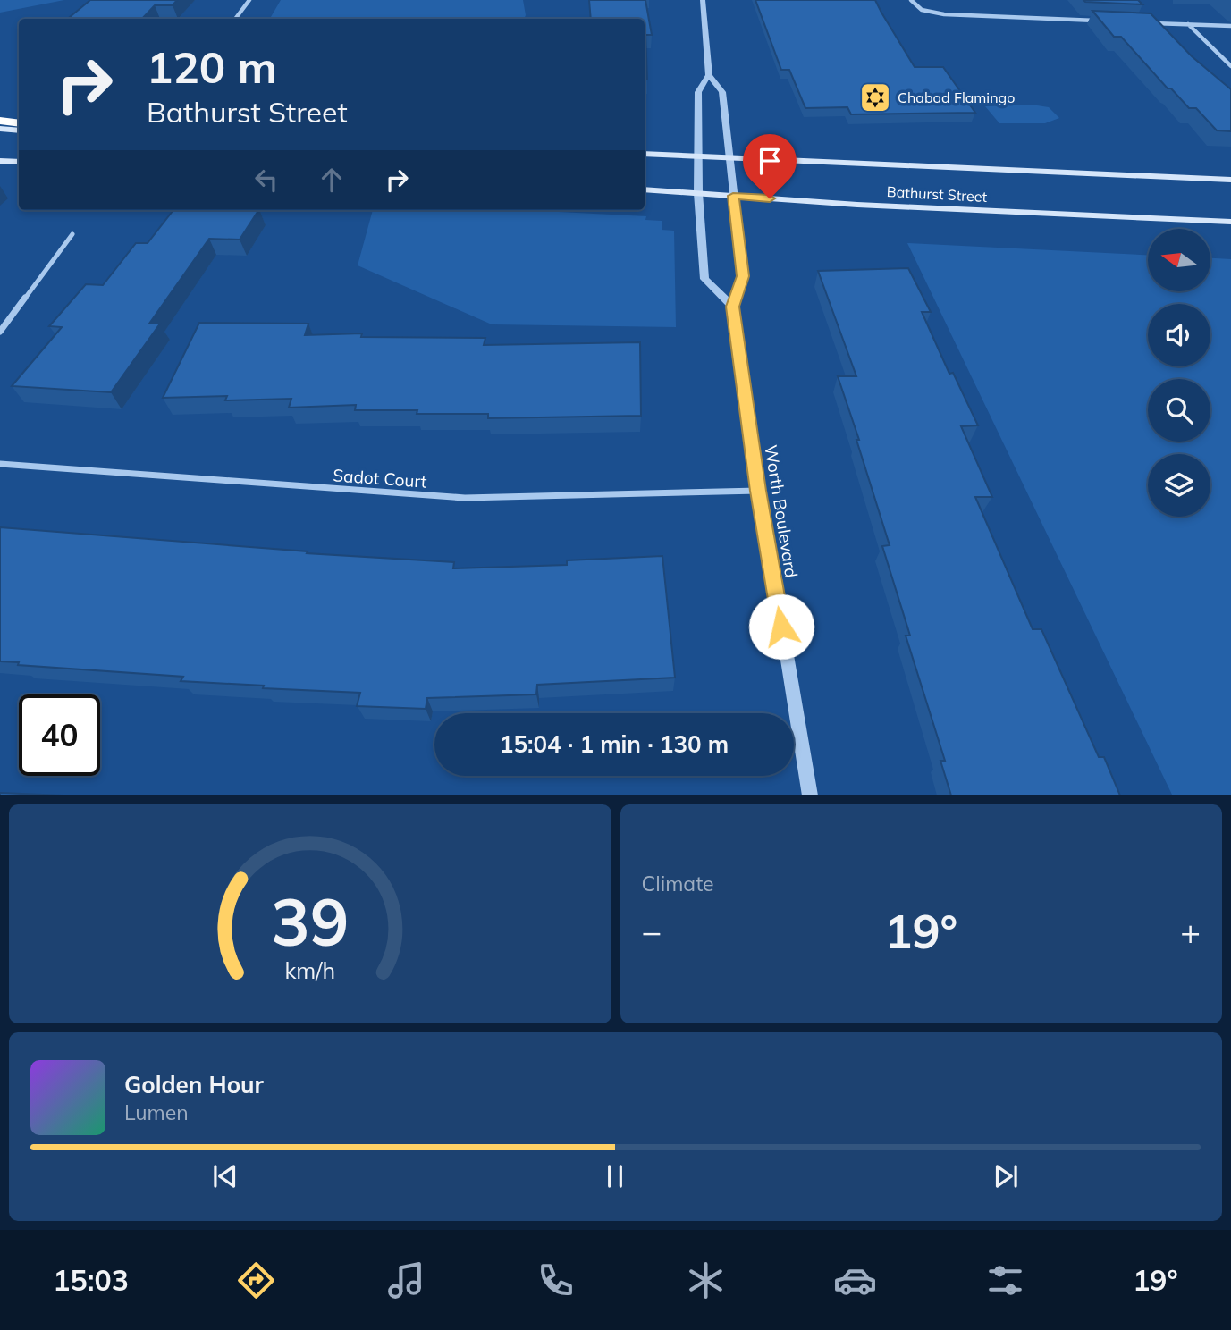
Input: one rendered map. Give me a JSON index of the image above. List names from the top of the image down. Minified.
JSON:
{"streets":{"main road":["Bathurst Street"],"street":["Sadot Court","Worth Boulevard"]},"crossings":[["Bathurst Street","Worth Boulevard"],["Sadot Court","Worth Boulevard"]],"places":{"synagogue":["Chabad Flamingo"]},"north":"left","page":{"turn":["120 m","Bathurst Street"],"limit":"40","trip":"15:04 · 1 min · 130 m","tile":"Climate","heat":["−","19°","+"],"song":["Golden Hour","Lumen"],"tabs":["15:03","19°"],"gauge":["39","km/h"]}}
